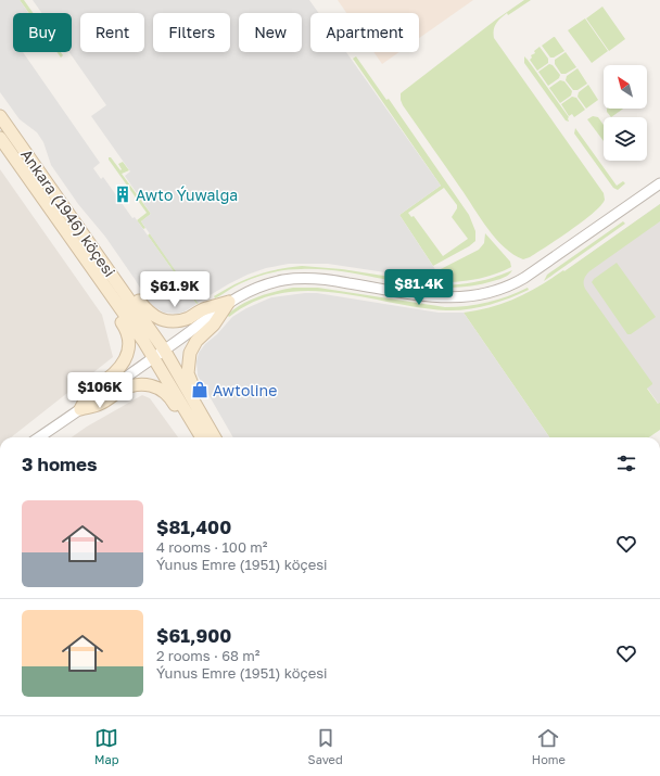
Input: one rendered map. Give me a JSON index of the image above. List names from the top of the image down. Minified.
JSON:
{"streets":{"main road":["Ankara (1946) köçesi"]},"places":{"building":["Awto Ýuwalga"],"shop":["Awtoline"]},"north":"top left","page":{"chip":["Buy","Rent","Filters","New","Apartment"],"price":["$81.4K","$61.9K","$106K"],"heading":"3 homes","list":[{"name":"$81,400","note":"4 rooms · 100 m² · Ýunus Emre (1951) köçesi"},{"name":"$61,900","note":"2 rooms · 68 m² · Ýunus Emre (1951) köçesi"}],"tabs":["Map","Saved","Home"]}}
